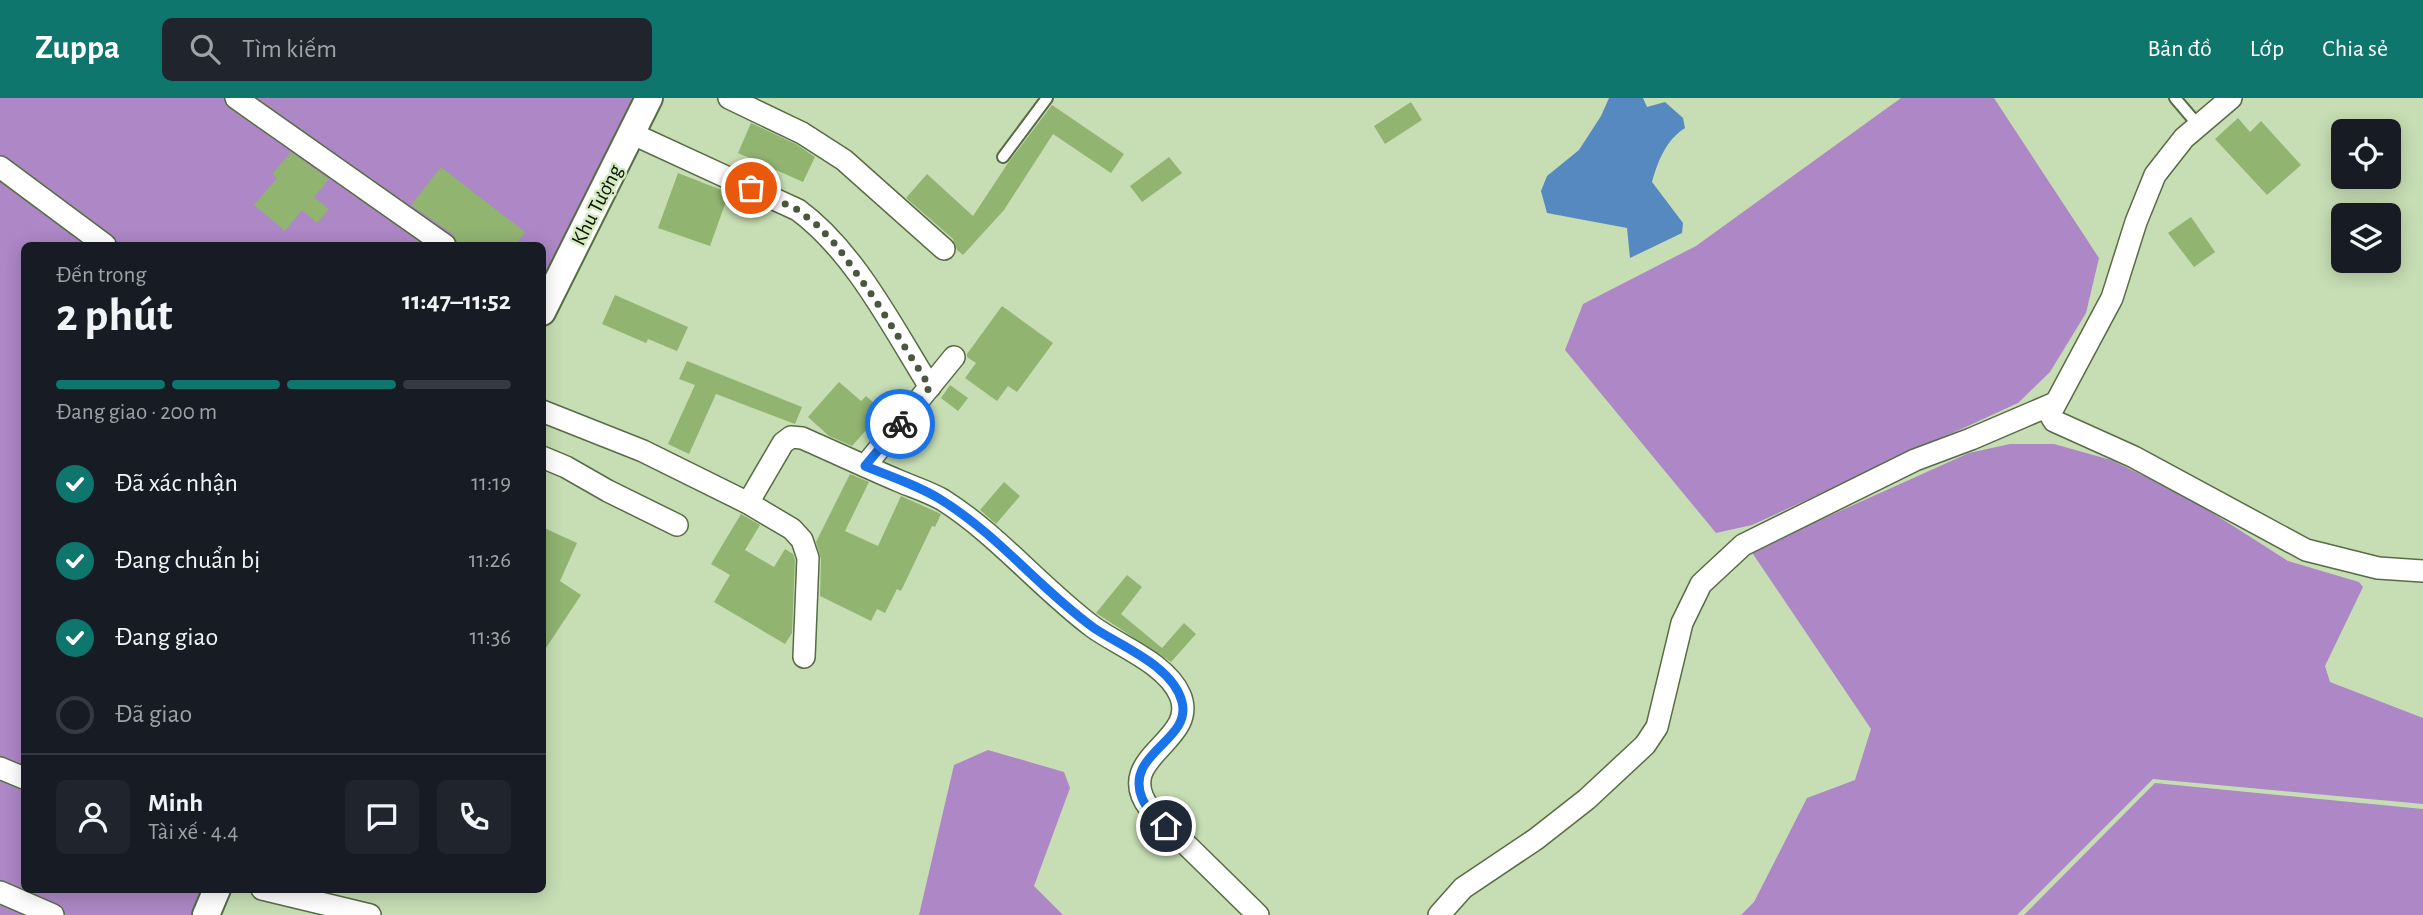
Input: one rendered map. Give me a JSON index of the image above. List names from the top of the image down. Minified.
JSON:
{"streets":{"street":["Khu Tượng"]},"page":{"header":"Zuppa","search":"Tìm kiếm","nav":["Bản đồ","Lớp","Chia sẻ"],"heading":["2 phút","Đến trong","11:47–11:52"],"panel":["Minh","Tài xế · 4.4"],"bar":"Đang giao · 200 m","list":[["Đã xác nhận","11:19"],["Đang chuẩn bị","11:26"],["Đang giao","11:36"],"Đã giao"]}}
